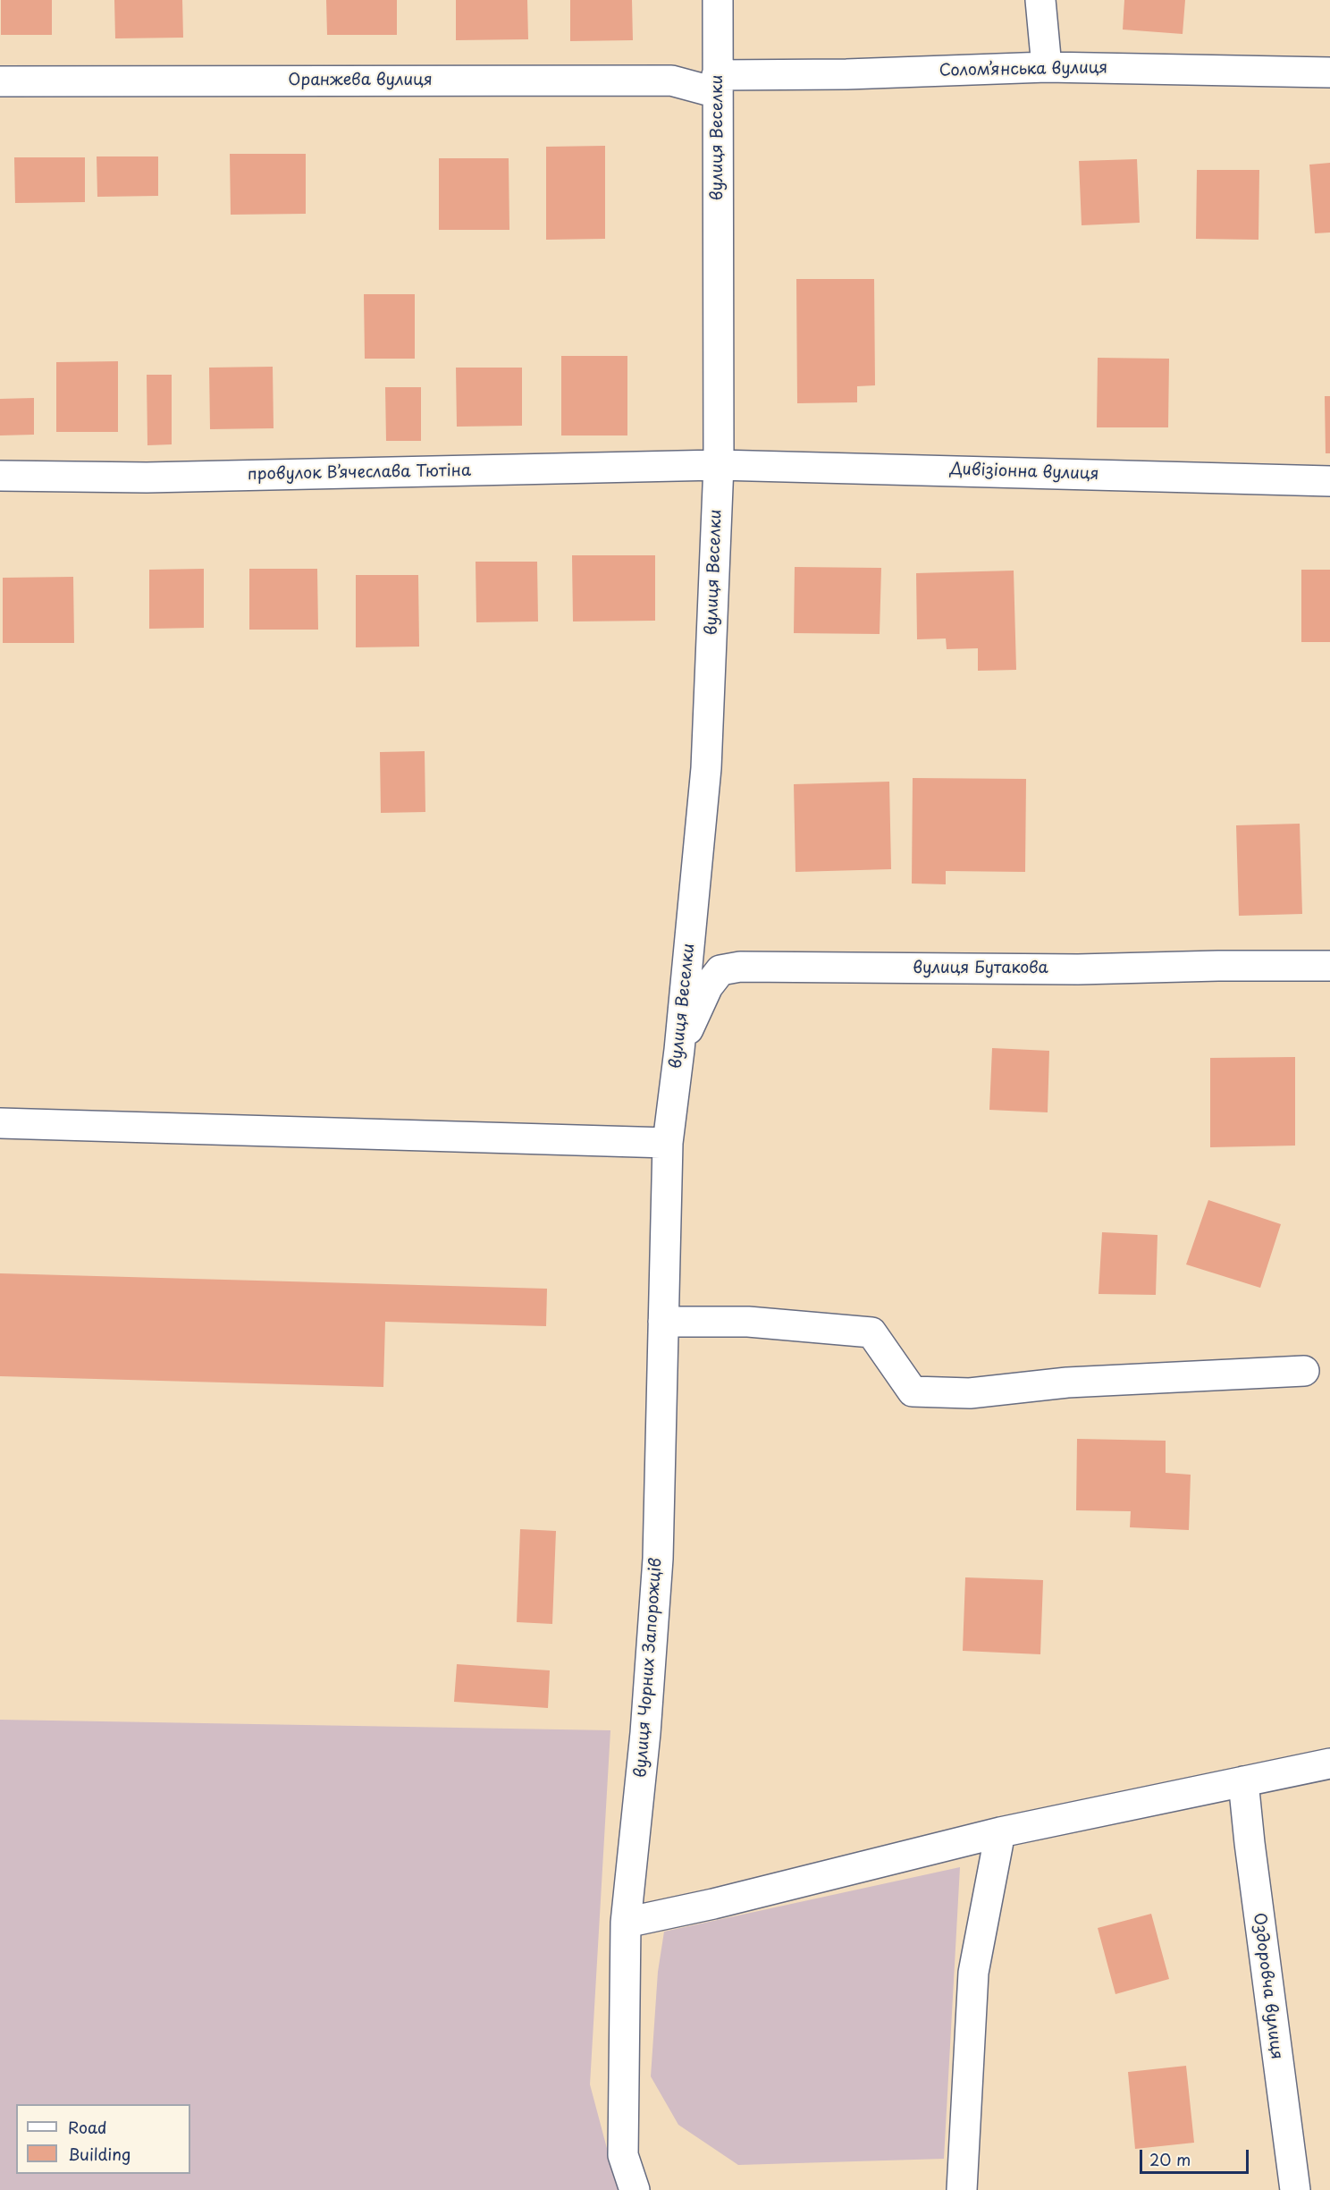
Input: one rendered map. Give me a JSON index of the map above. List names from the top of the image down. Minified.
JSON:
{"streets":{"street":["Соломʼянська вулиця","Оранжева вулиця","вулиця Веселки","Дивізіонна вулиця","провулок Вʼячеслава Тютіна","вулиця Бутакова","вулиця Чорних Запорожців","Оздоровча вулиця"]},"crossings":[["Соломʼянська вулиця","Оранжева вулиця"],["Соломʼянська вулиця","вулиця Веселки"],["Оранжева вулиця","вулиця Веселки"],["вулиця Веселки","Дивізіонна вулиця"],["вулиця Веселки","провулок Вʼячеслава Тютіна"],["вулиця Веселки","вулиця Бутакова"],["вулиця Веселки","вулиця Чорних Запорожців"],["Дивізіонна вулиця","провулок Вʼячеслава Тютіна"]],"legend":["Road","Building"],"scale_bar":"20 m"}
